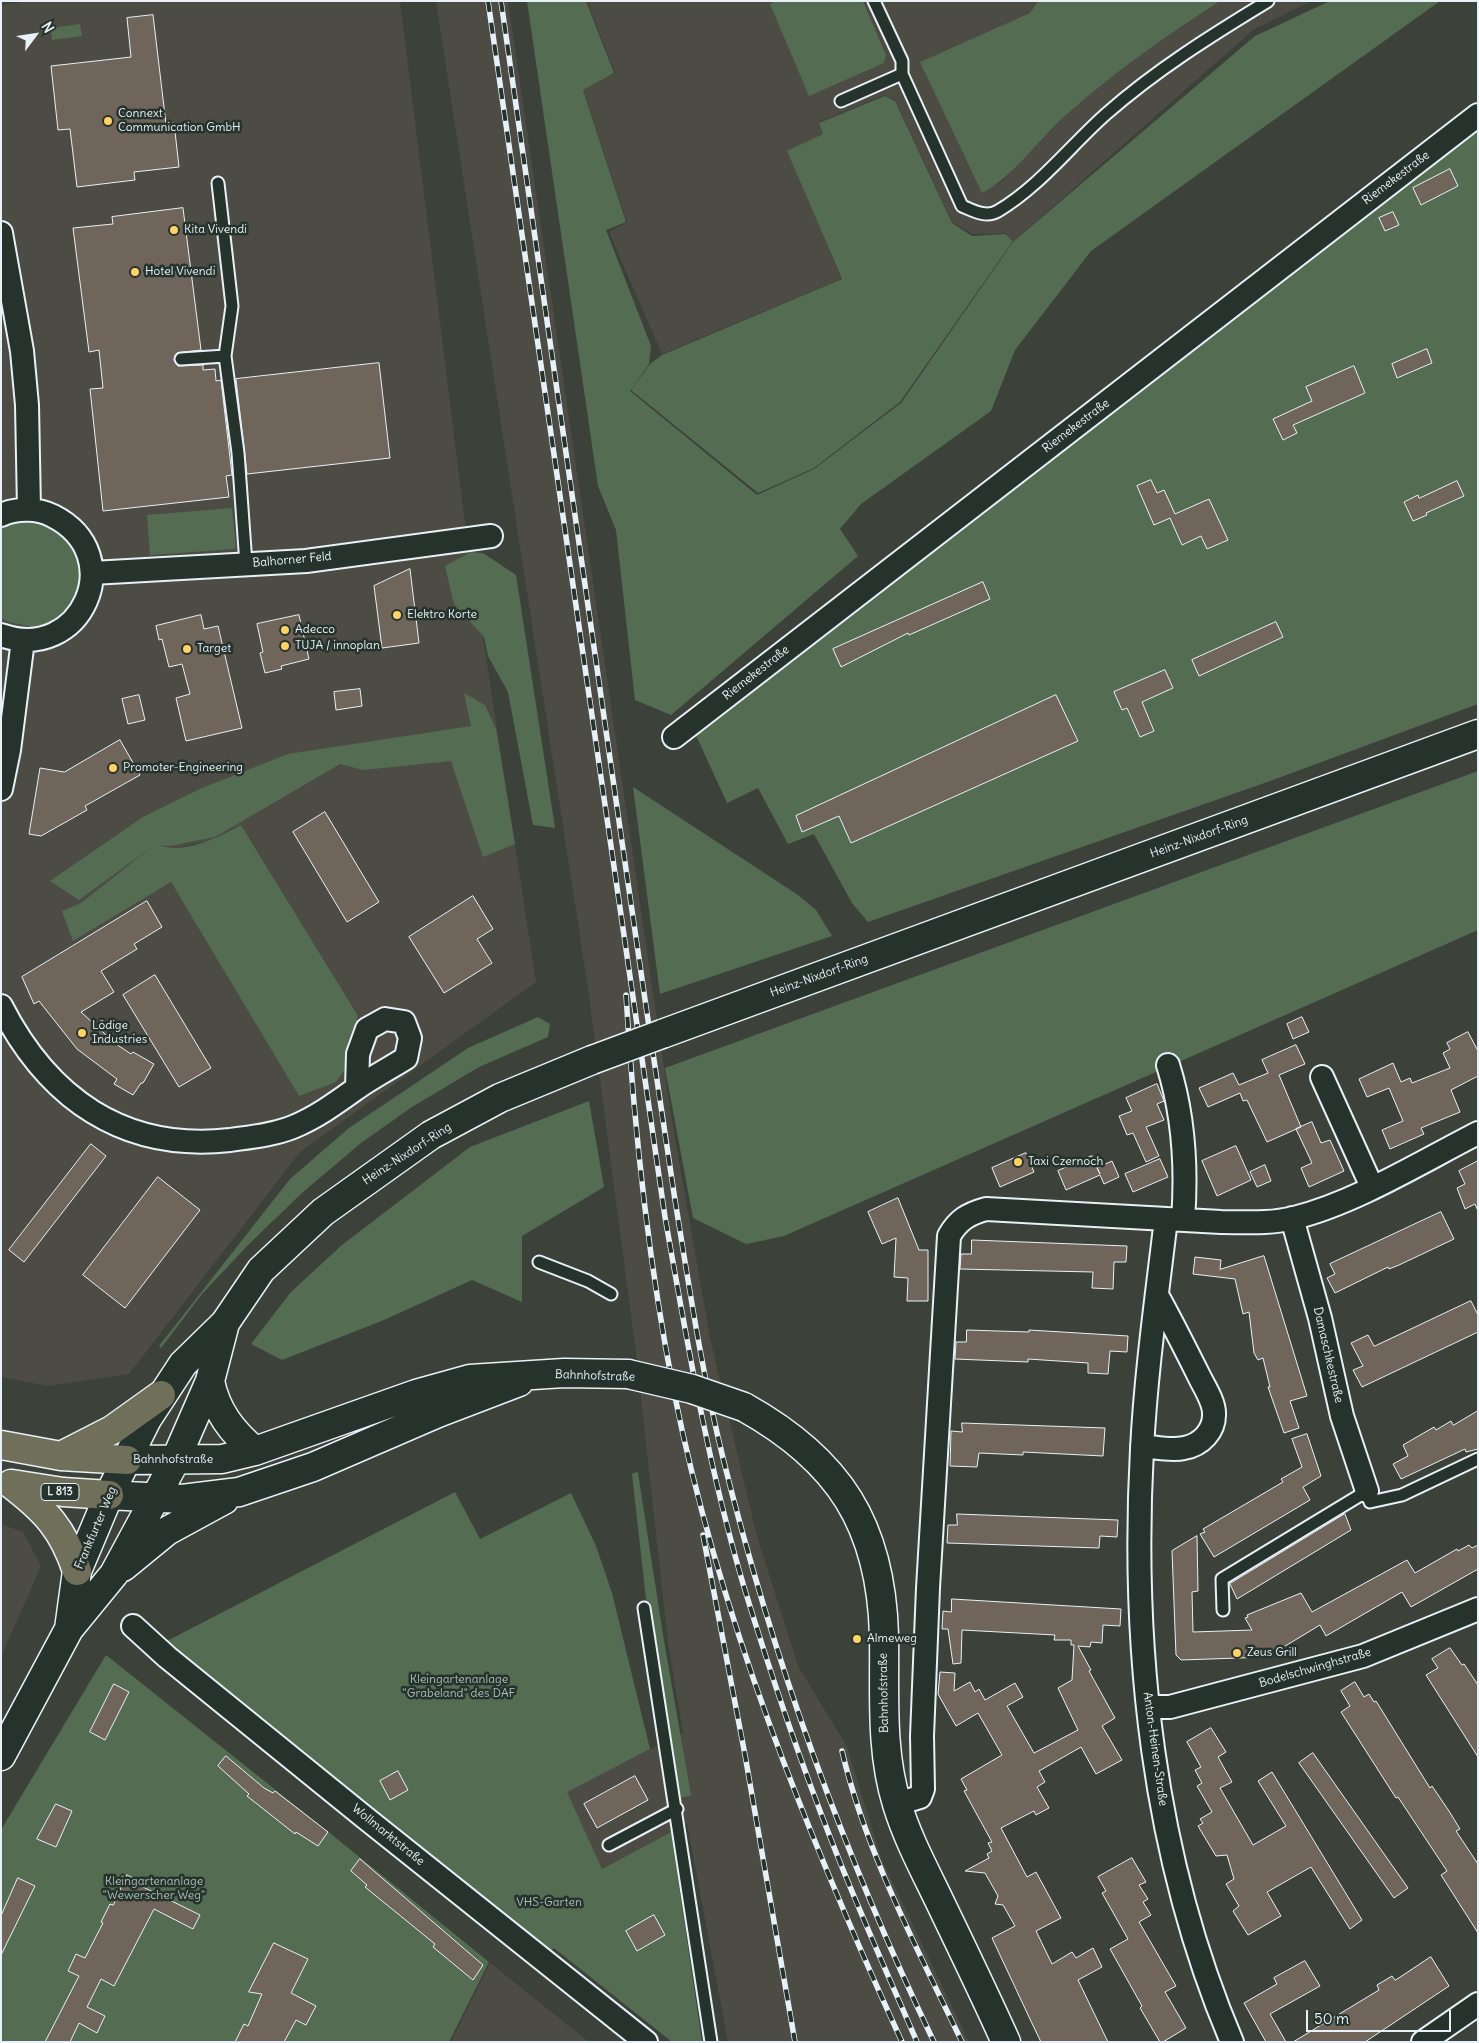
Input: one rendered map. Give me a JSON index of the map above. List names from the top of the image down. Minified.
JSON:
{"streets":{"highway":["L 813"],"main road":["Heinz-Nixdorf-Ring","Bahnhofstraße","Frankfurter Weg"],"street":["Riemekestraße","Balhorner Feld","Damaschkestraße","Bodelschwinghstraße","Anton-Heinen-Straße","Wollmarktstraße"]},"crossings":[["Heinz-Nixdorf-Ring","Bahnhofstraße"],["Heinz-Nixdorf-Ring","Frankfurter Weg"],["Bahnhofstraße","L 813"],["Bahnhofstraße","Frankfurter Weg"],["L 813","Frankfurter Weg"],["Bodelschwinghstraße","Anton-Heinen-Straße"]],"parks":["Kleingartenanlage \"Grabeland\" des DAF","Kleingartenanlage \"Wewerscher Weg\"","VHS-Garten"],"places":["Connext Communication GmbH","Kita Vivendi","Hotel Vivendi","Elektro Korte","Adecco","TUJA / innoplan","Target","Promoter-Engineering","Lödige Industries","Taxi Czernoch","Almeweg","Zeus Grill"],"scale_bar":"50 m","north":"top right"}
